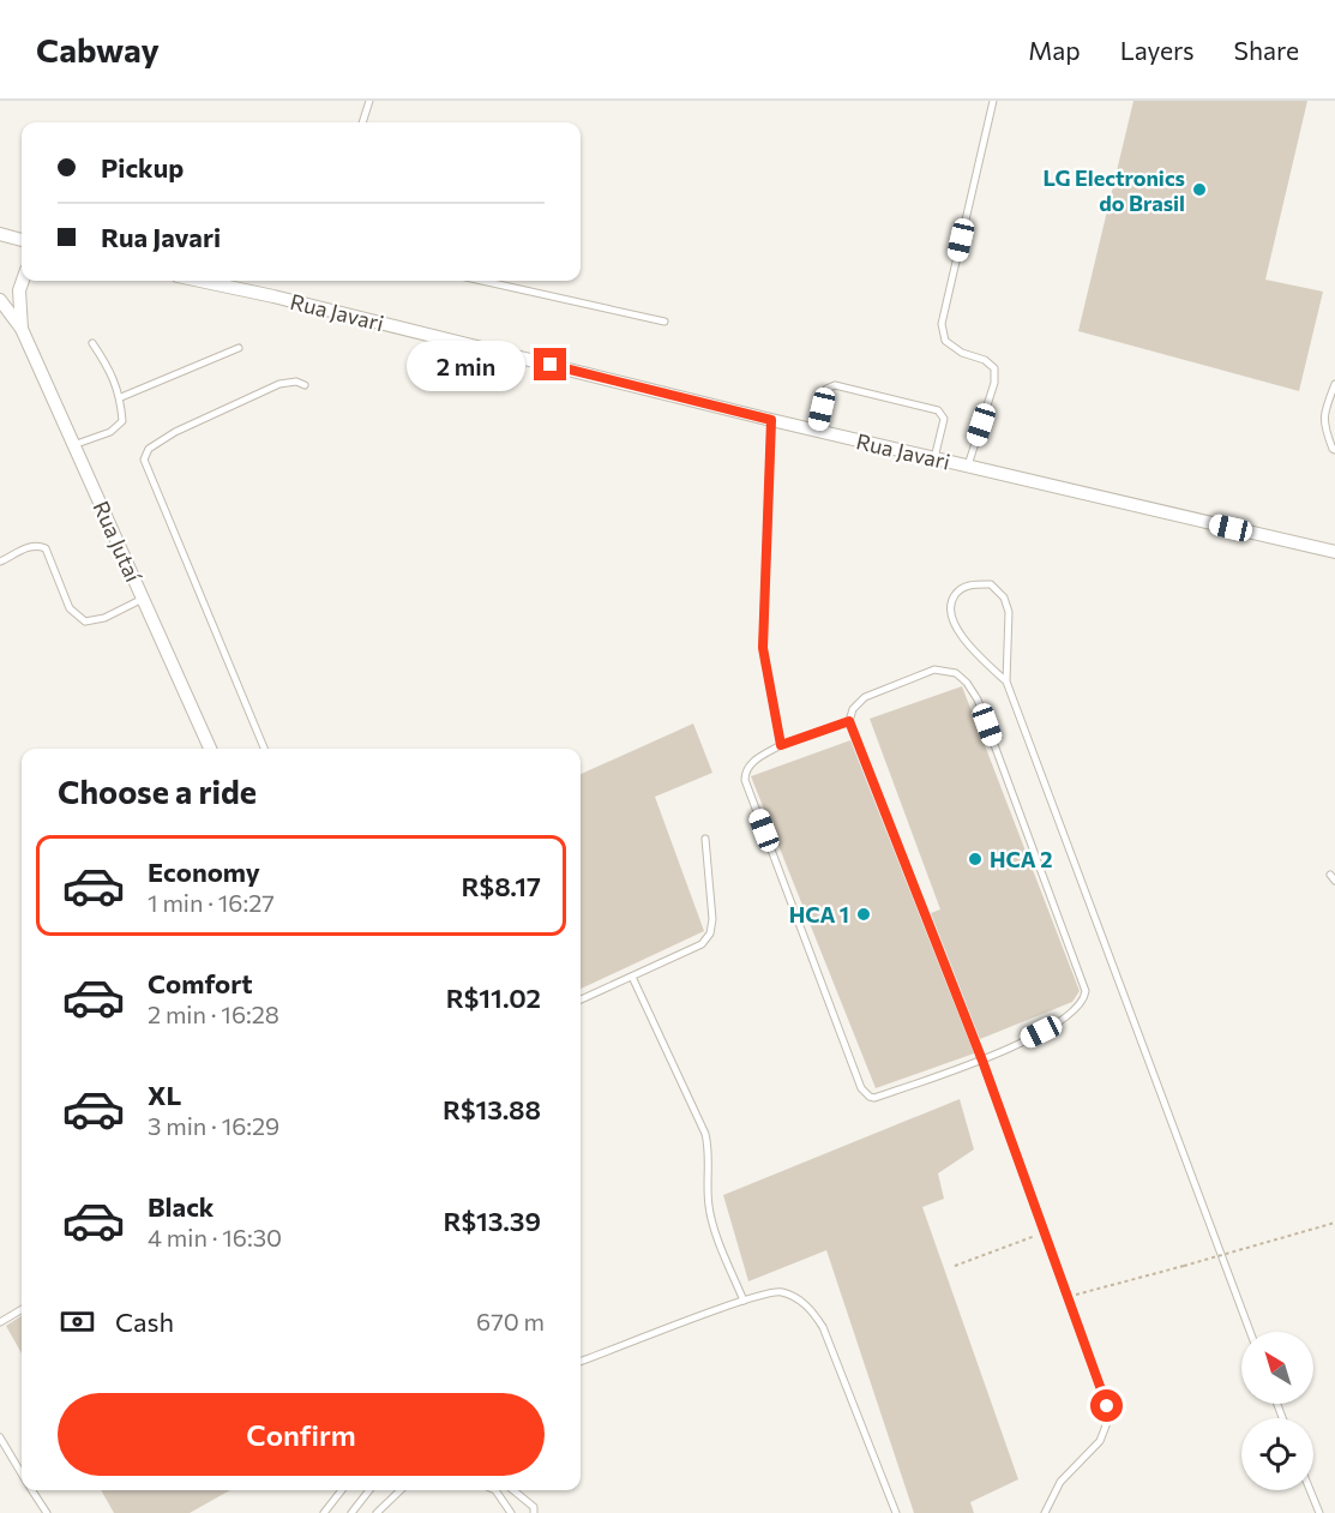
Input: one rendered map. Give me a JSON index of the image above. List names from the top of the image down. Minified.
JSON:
{"streets":{"street":["Rua Javari","Rua Jutaí"]},"places":["LG Electronics do Brasil","HCA 2","HCA 1"],"north":"top left","page":{"header":"Cabway","nav":["Map","Layers","Share"],"banner":["Pickup","Rua Javari"],"bubble":"2 min","heading":"Choose a ride","list":[{"name":"Economy","note":"1 min · 16:27","value":"R$8.17"},{"name":"Comfort","note":"2 min · 16:28","value":"R$11.02"},{"name":"XL","note":"3 min · 16:29","value":"R$13.88"},{"name":"Black","note":"4 min · 16:30","value":"R$13.39"}],"pay":["Cash","670 m"],"buttons":"Confirm"}}
